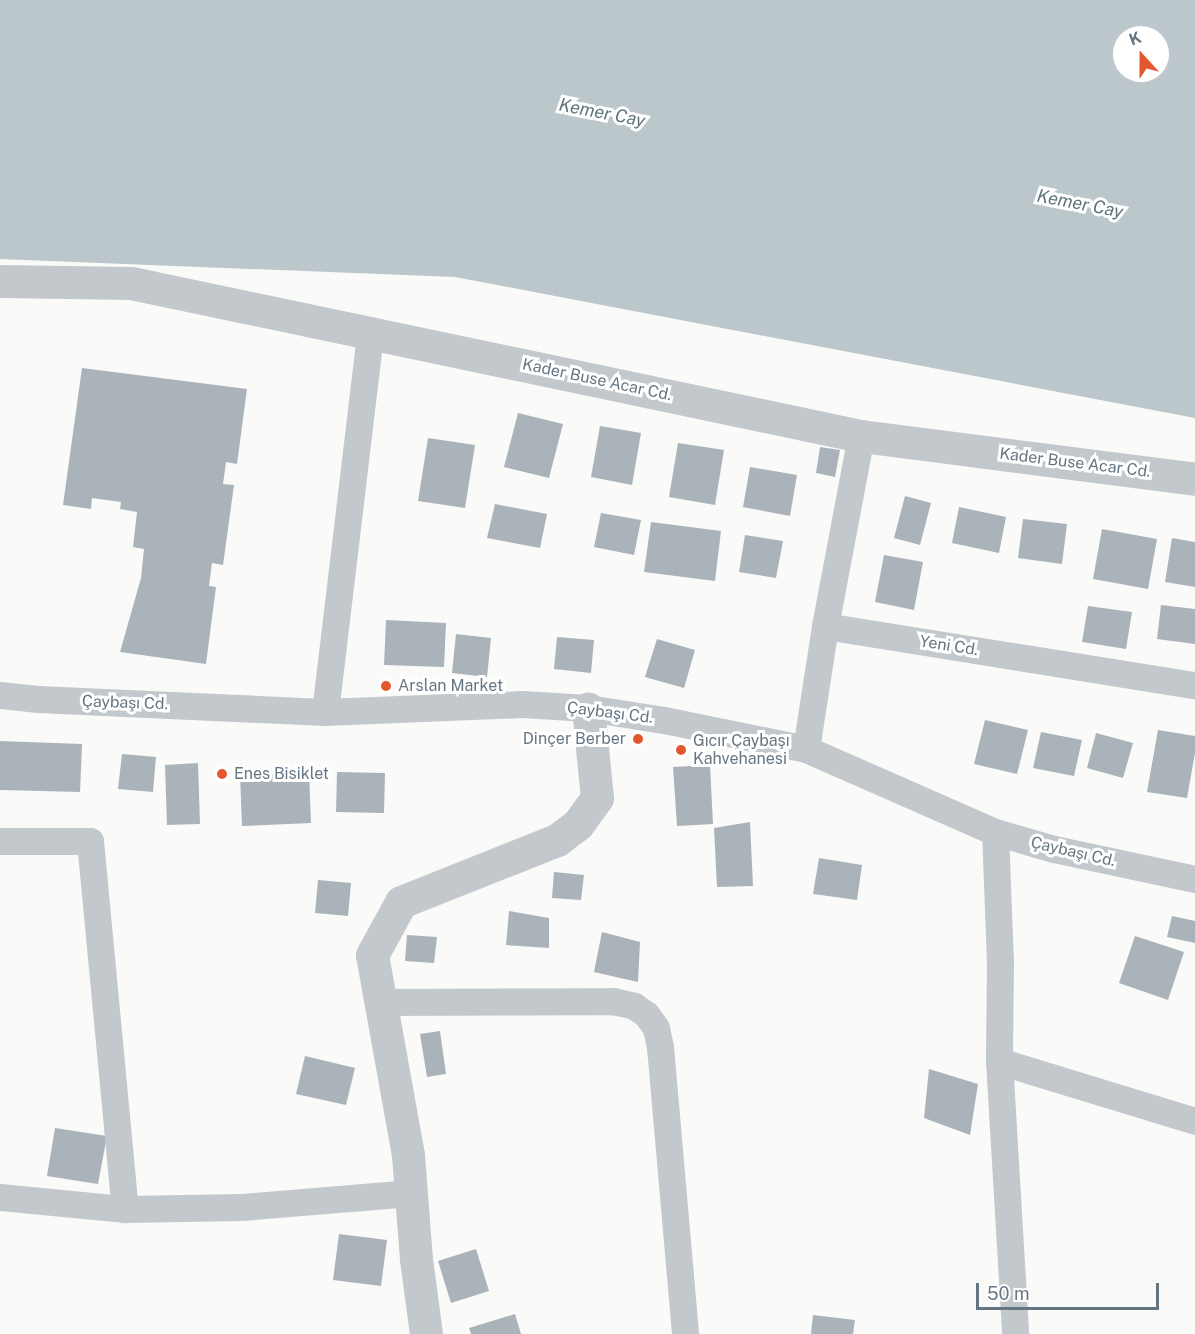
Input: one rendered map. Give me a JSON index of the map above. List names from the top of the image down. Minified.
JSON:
{"streets":{"street":["Kader Buse Acar Cd.","Yeni Cd.","Çaybaşı Cd."]},"water":["Kemer Cay"],"places":["Arslan Market","Dinçer Berber","Gıcır Çaybaşı Kahvehanesi","Enes Bisiklet"],"scale_bar":"50 m","north":"top"}
